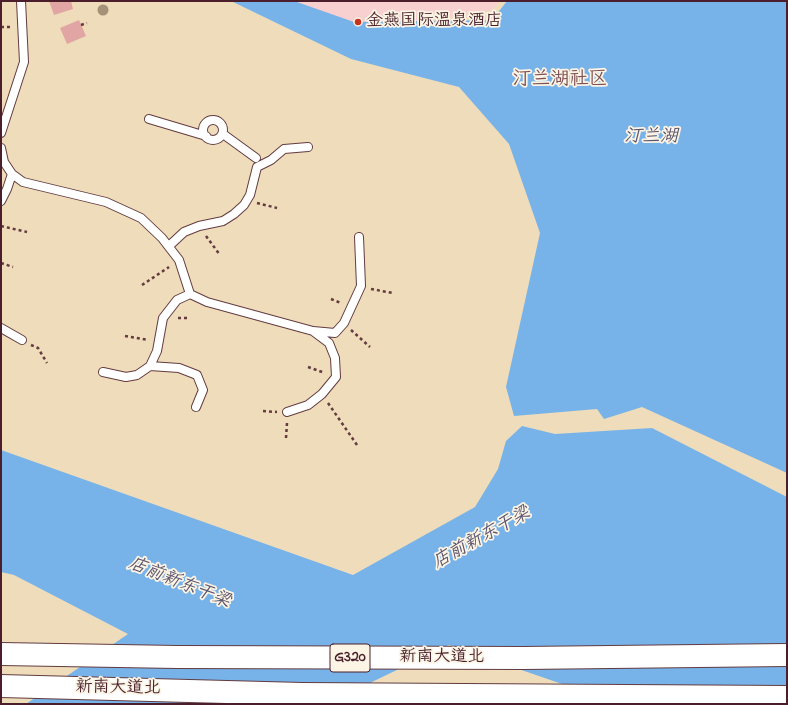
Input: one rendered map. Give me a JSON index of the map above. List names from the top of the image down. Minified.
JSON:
{"streets":{"highway":["G320","新南大道北"]},"districts":["汀兰湖社区"],"water":["汀兰湖","店前新东干梁"],"places":["金燕国际温泉酒店"]}
